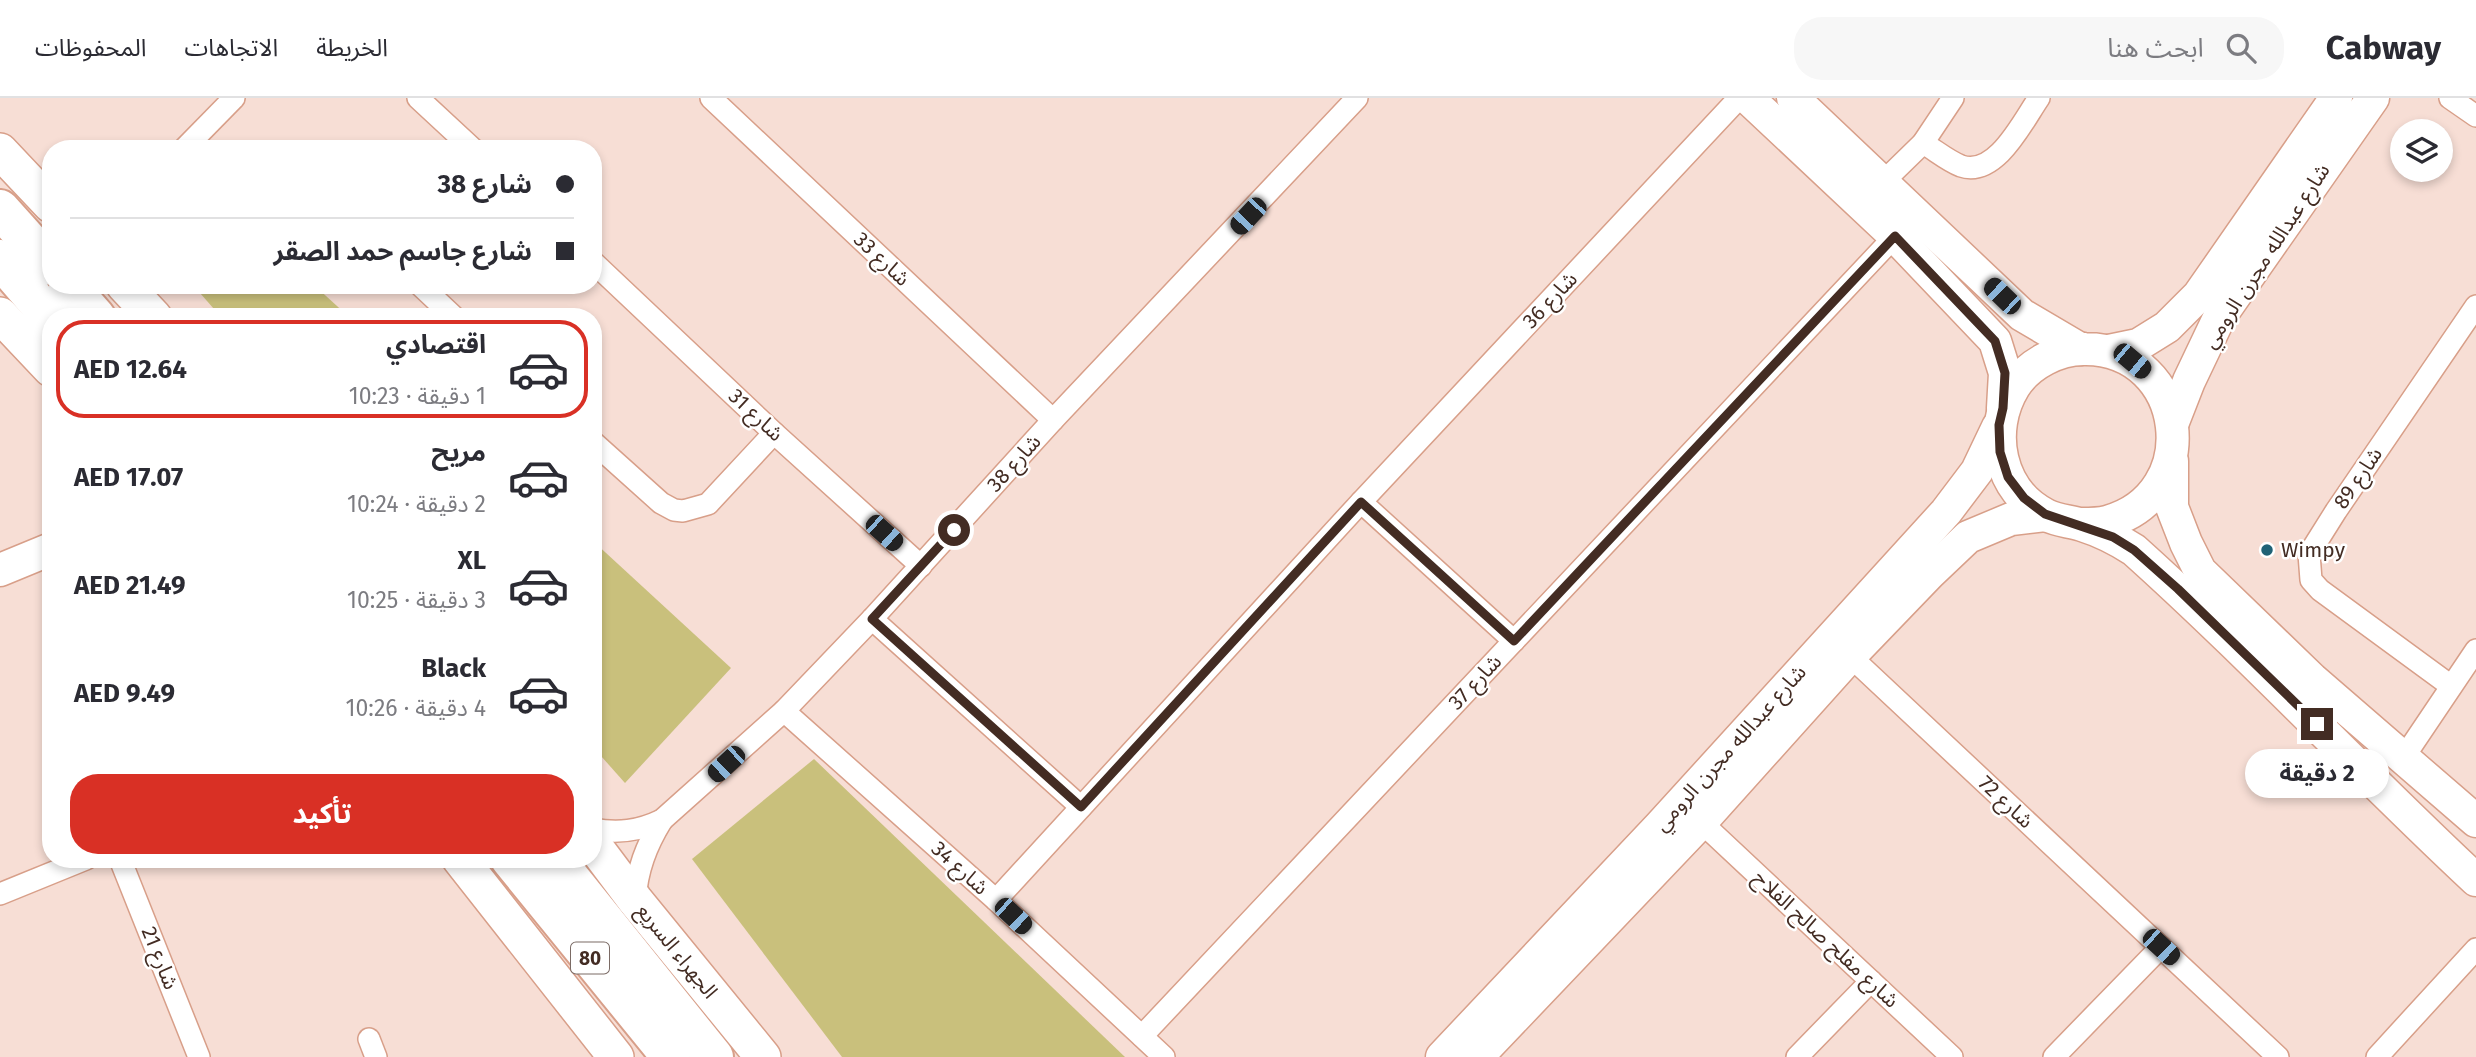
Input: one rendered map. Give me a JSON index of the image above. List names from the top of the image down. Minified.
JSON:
{"streets":{"highway":["الجهراء السريع","80"],"main road":["شارع عبدالله مجرن الرومي"],"street":["شارع 33","شارع 36","شارع 31","شارع 38","شارع 89","شارع 37","شارع 72","شارع 34","شارع مفلح صالح الفلاح","شارع 21"]},"crossings":[["شارع عبدالله مجرن الرومي","شارع 72"],["شارع عبدالله مجرن الرومي","شارع مفلح صالح الفلاح"],["شارع 33","شارع 38"],["شارع 36","شارع 34"],["شارع 31","شارع 38"],["شارع 38","شارع 34"],["شارع 38","الجهراء السريع"],["شارع 37","شارع 34"]],"places":["Wimpy"],"page":{"header":"Cabway","search":"ابحث هنا","nav":["الخريطة","الاتجاهات","المحفوظات"],"banner":["شارع 38","شارع جاسم حمد الصقر"],"list":[{"name":"اقتصادي","note":"1 دقيقة · 10:23","value":"AED 12.64"},{"name":"مريح","note":"2 دقيقة · 10:24","value":"AED 17.07"},{"name":"XL","note":"3 دقيقة · 10:25","value":"AED 21.49"},{"name":"Black","note":"4 دقيقة · 10:26","value":"AED 9.49"}],"bubble":"2 دقيقة","buttons":"تأكيد"}}
